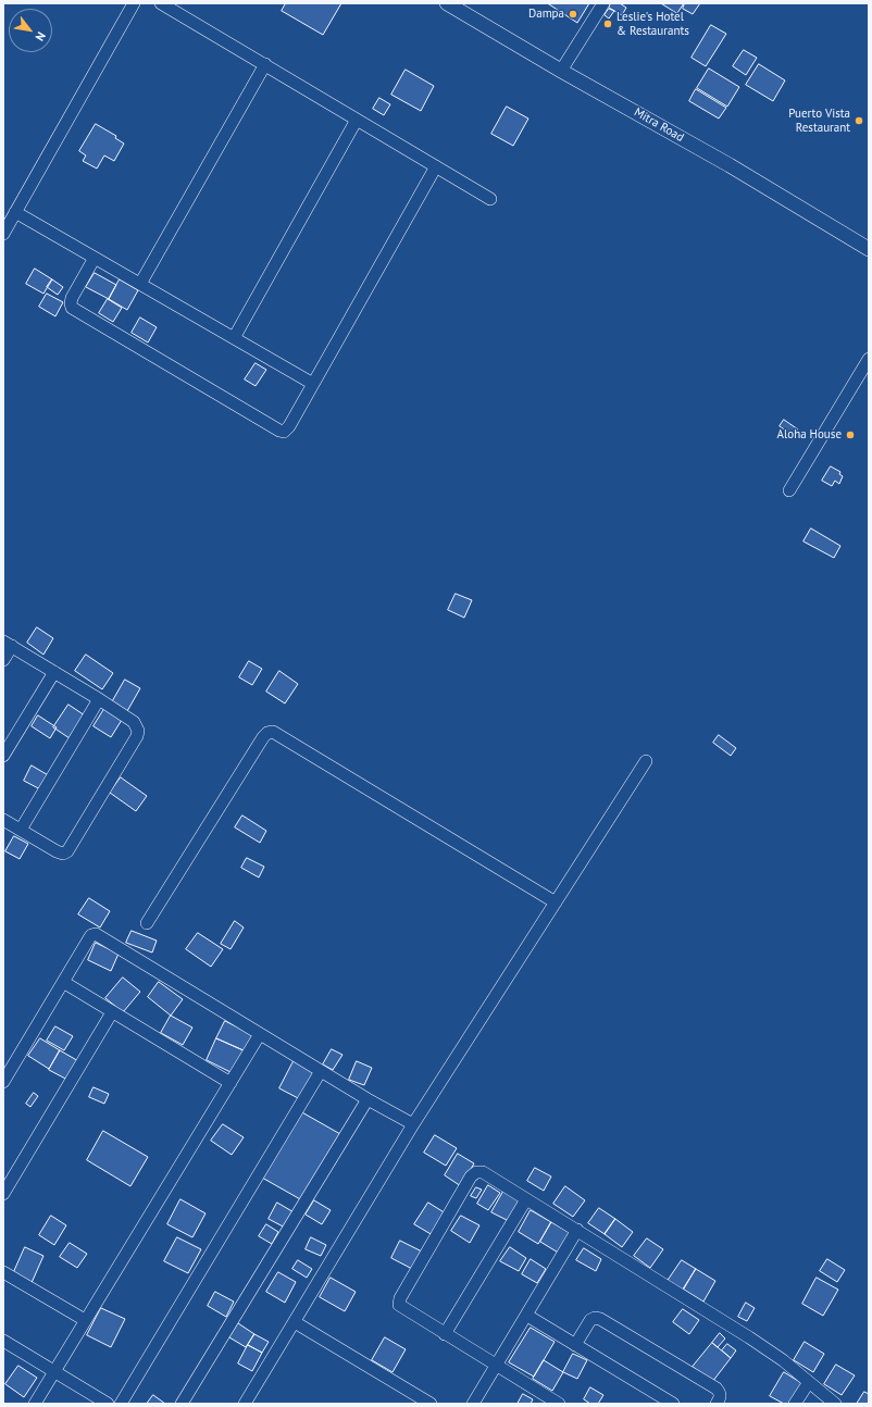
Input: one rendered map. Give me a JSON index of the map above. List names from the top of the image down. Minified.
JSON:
{"streets":{"street":["Mitra Road"]},"places":["Dampa","Leslie's Hotel & Restaurants","Puerto Vista Restaurant","Aloha House"],"north":"bottom right"}
